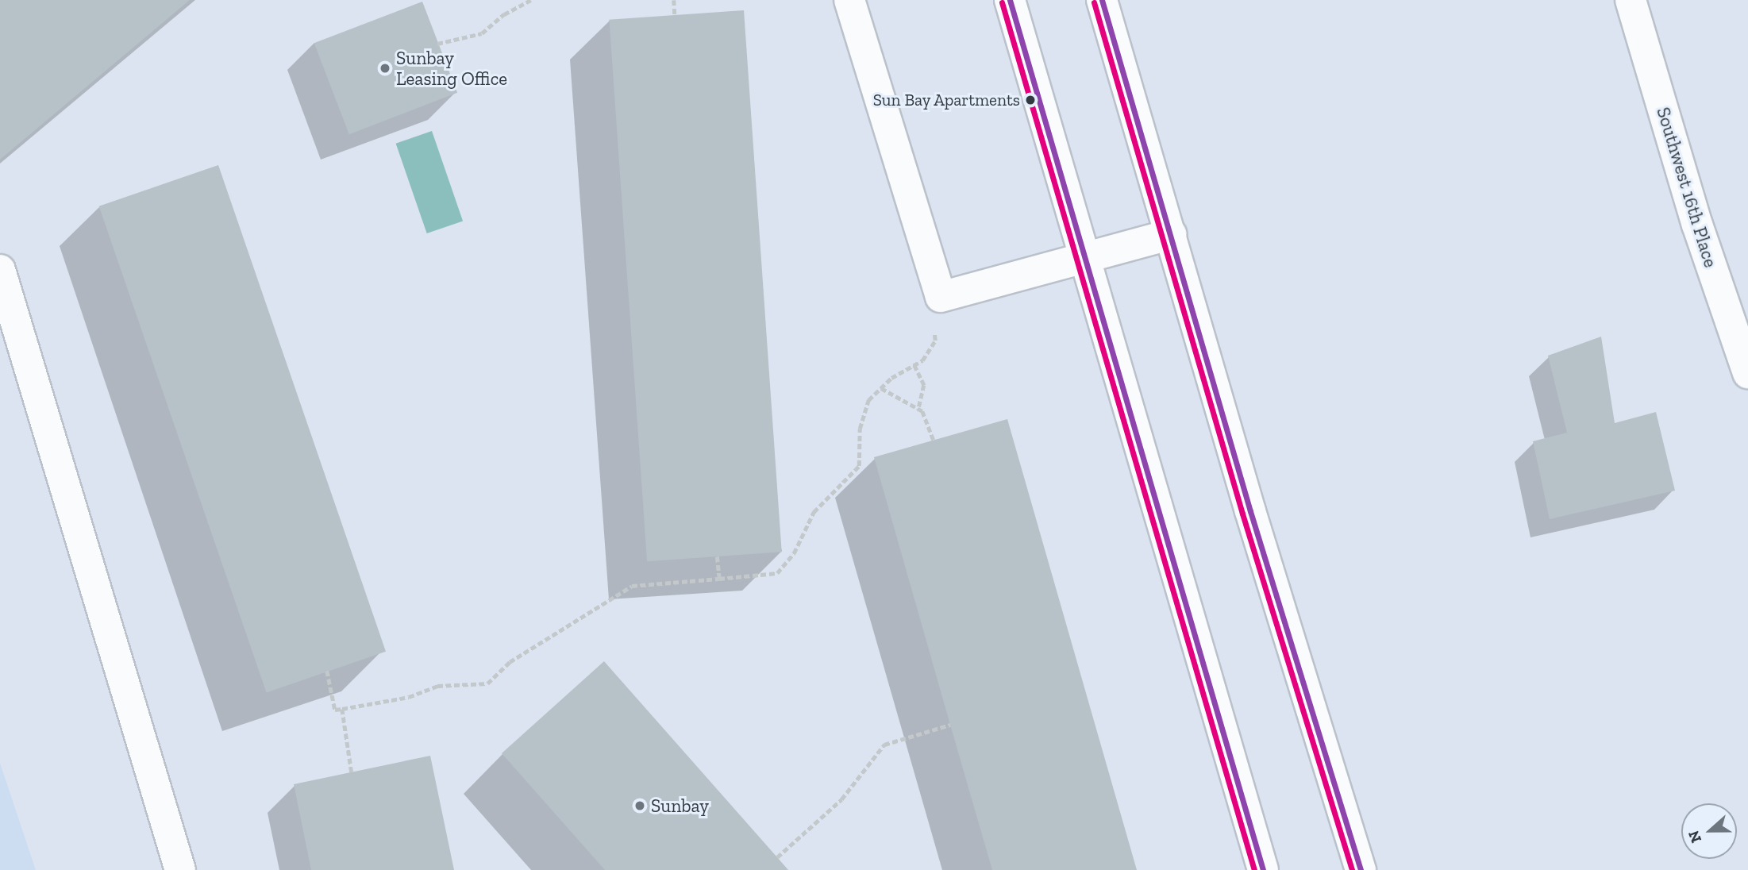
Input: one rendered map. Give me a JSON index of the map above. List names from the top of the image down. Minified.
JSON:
{"streets":{"main road":["Southwest 16th Place"]},"places":["Sunbay Leasing Office","Sun Bay Apartments","Sunbay"],"north":"left"}
